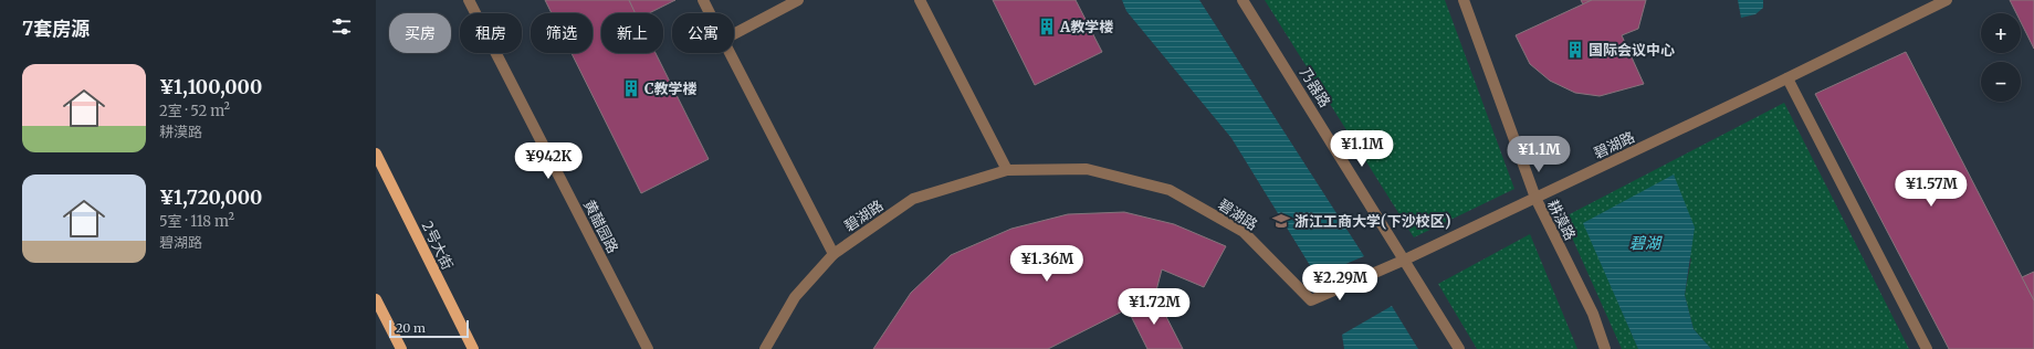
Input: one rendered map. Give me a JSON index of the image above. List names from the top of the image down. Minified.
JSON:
{"streets":{"main road":["2号大街"],"street":["乃器路","碧湖路","耕漠路","黄醋园路"]},"crossings":[["乃器路","碧湖路"],["碧湖路","耕漠路"]],"water":["碧湖"],"places":{"building":["A教学楼","国际会议中心","C教学楼"],"school or university":["浙江工商大学(下沙校区)"]},"scale_bar":"20 m","page":{"heading":"7套房源","map_buttons":["+","−"],"chip":["买房","租房","筛选","新上","公寓"],"list":[{"name":"¥1,100,000","note":"2室 · 52 m² · 耕漠路"},{"name":"¥1,720,000","note":"5室 · 118 m² · 碧湖路"}],"price":["¥1.1M","¥1.1M","¥942K","¥1.57M","¥1.36M","¥2.29M","¥1.72M"],"scale":"20 m"}}
